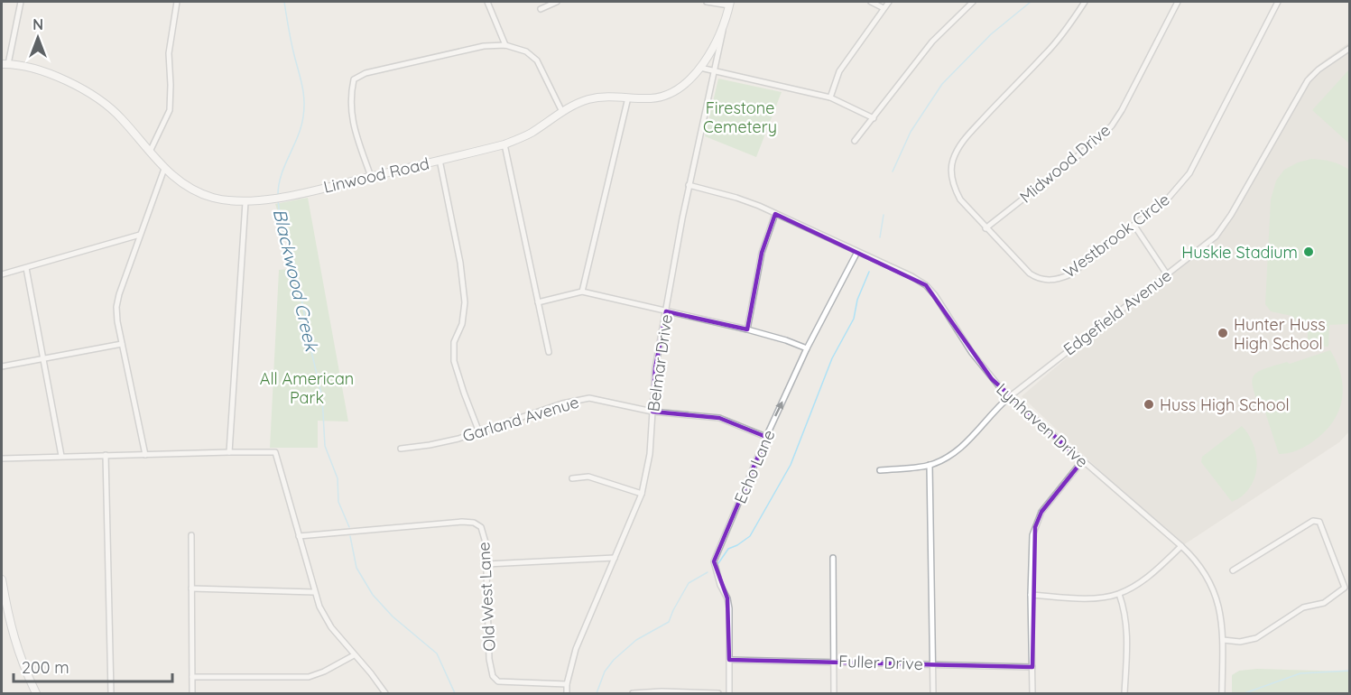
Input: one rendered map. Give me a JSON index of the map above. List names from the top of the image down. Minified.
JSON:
{"streets":{"main road":["Linwood Road"],"street":["Midwood Drive","Westbrook Circle","Edgefield Avenue","Belmar Drive","Garland Avenue","Lynhaven Drive","Echo Lane","Old West Lane","Fuller Drive"]},"crossings":[["Midwood Drive","Westbrook Circle"],["Linwood Road","Belmar Drive"],["Edgefield Avenue","Lynhaven Drive"],["Belmar Drive","Garland Avenue"],["Belmar Drive","Lynhaven Drive"],["Belmar Drive","Old West Lane"],["Garland Avenue","Echo Lane"],["Lynhaven Drive","Echo Lane"],["Echo Lane","Fuller Drive"]],"water":["Blackwood Creek"],"parks":["Firestone Cemetery","All American Park"],"places":["Huskie Stadium","Hunter Huss High School","Huss High School"],"scale_bar":"200 m","north":"top"}
